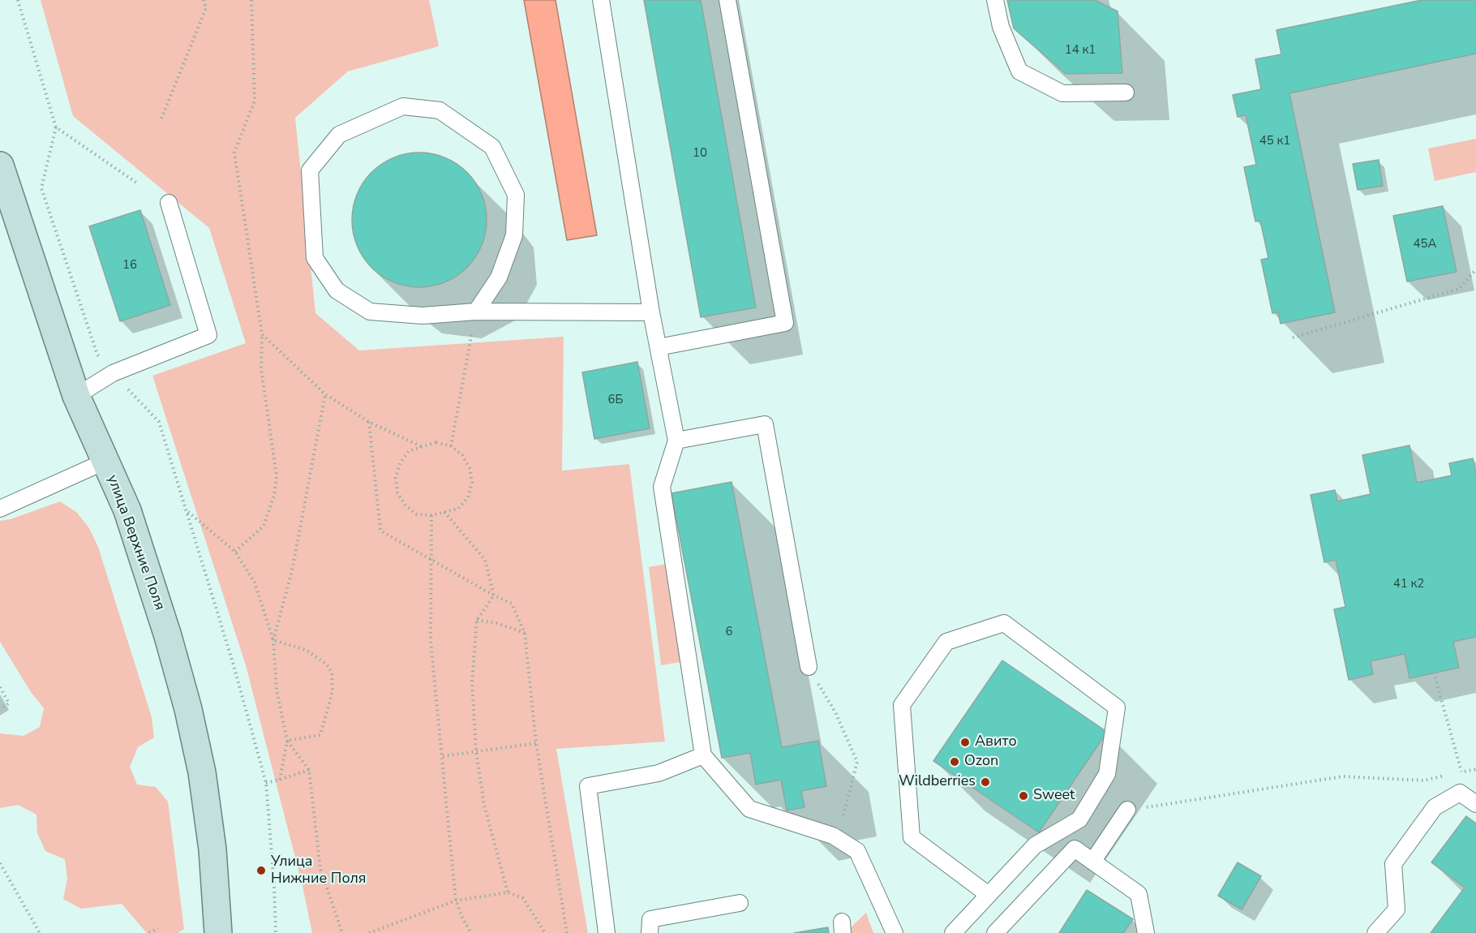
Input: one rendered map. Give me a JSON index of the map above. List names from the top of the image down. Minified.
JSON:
{"streets":{"main road":["улица Верхние Поля"]},"places":["Авито","Ozon","Wildberries","Sweet","Улица Нижние Поля"],"house_numbers":["14 к1","45 к1","10","45А","16","6Б","41 к2","6"]}
